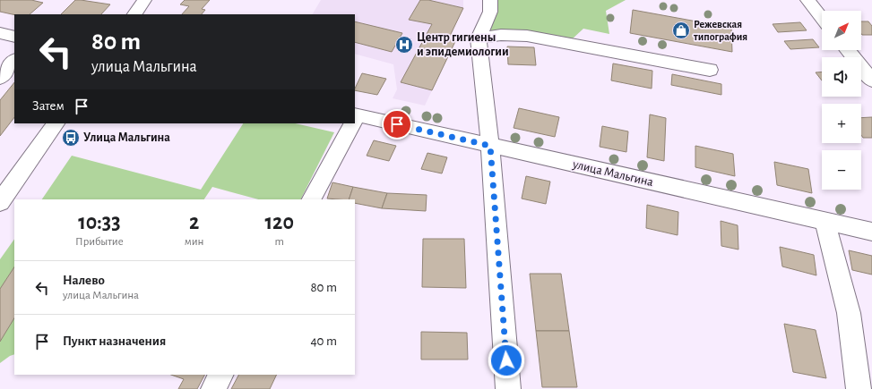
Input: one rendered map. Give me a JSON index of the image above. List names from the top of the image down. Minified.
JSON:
{"streets":{"street":["улица Мальгина"]},"places":{"shop":["Режевская типография"],"hospital":["Центр гигиены и эпидемиологии"],"bus stop":["Улица Мальгина"]},"north":"top right","page":{"map_buttons":["+","−"],"turn":["80 m","улица Мальгина"],"then":"Затем","eta":["10:33","Прибытие","2","мин","120","m"],"list":[{"name":"Налево","note":"улица Мальгина","value":"80 m"},{"name":"Пункт назначения","value":"40 m"}]}}
